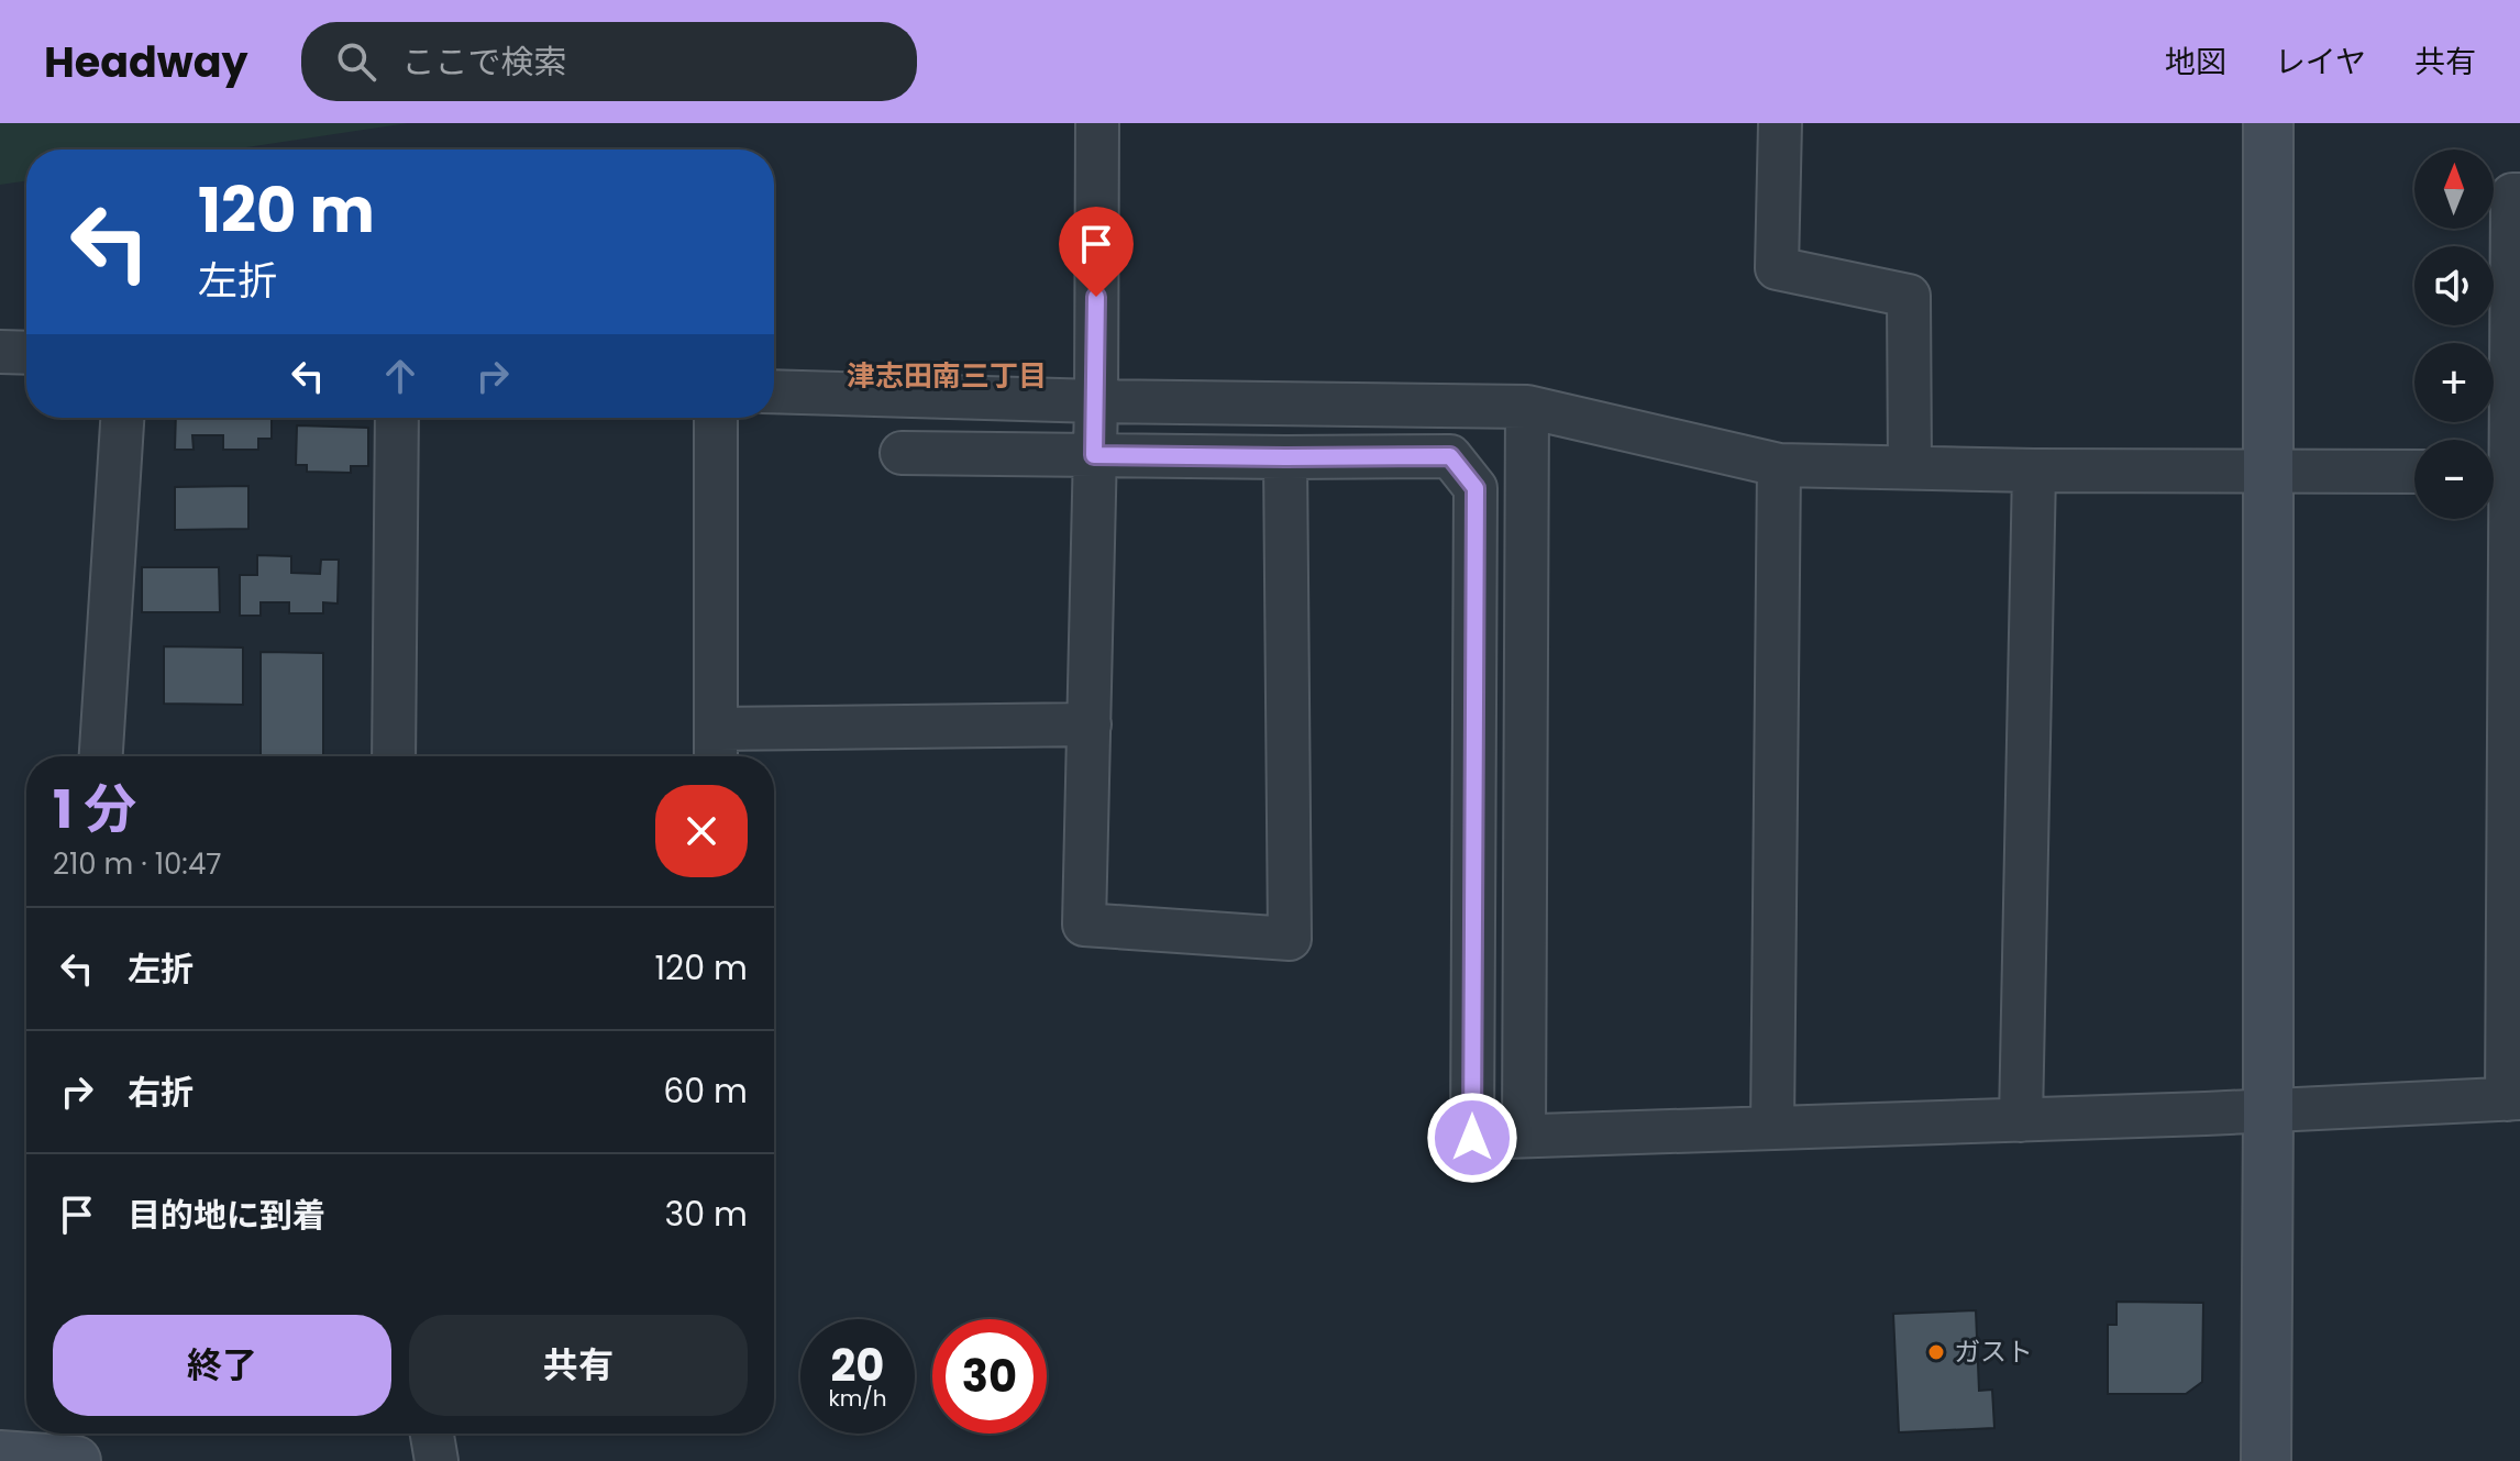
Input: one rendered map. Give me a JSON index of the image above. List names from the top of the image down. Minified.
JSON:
{"districts":["津志田南三丁目"],"places":["ガスト"],"north":"top","page":{"header":"Headway","search":"ここで検索","nav":["地図","レイヤ","共有"],"map_buttons":["+","−"],"turn":["120 m","左折"],"heading":["1 分","210 m · 10:47"],"list":[{"name":"左折","value":"120 m"},{"name":"右折","value":"60 m"},{"name":"目的地に到着","value":"30 m"}],"buttons":["終了","共有"],"speed":"20 km/h","limit":"30"}}
